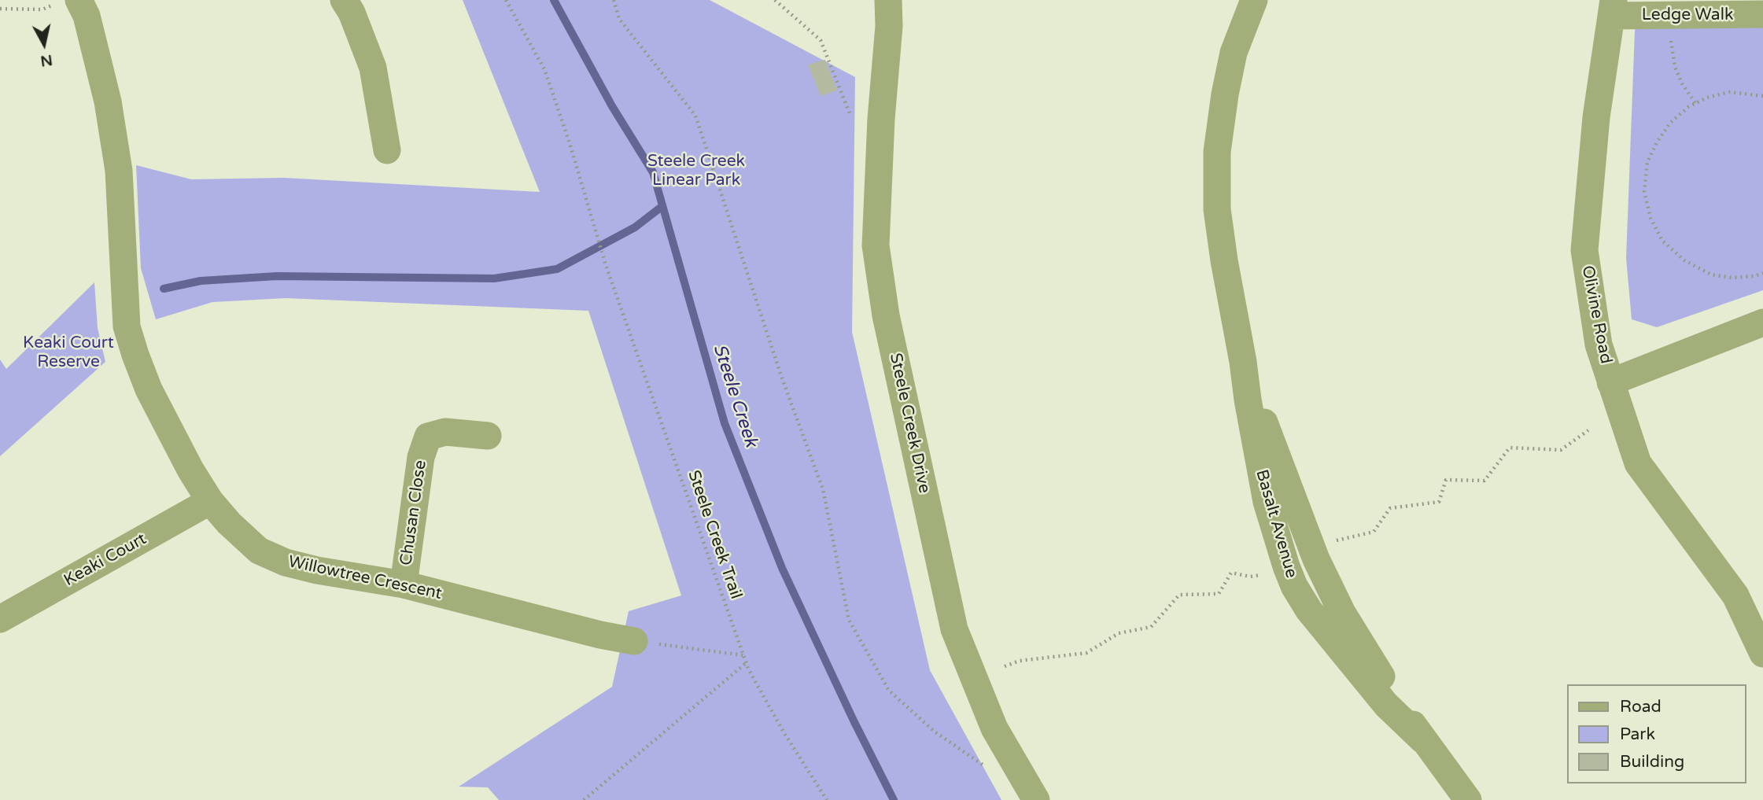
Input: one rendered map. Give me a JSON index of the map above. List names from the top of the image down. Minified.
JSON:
{"streets":{"street":["Ledge Walk","Olivine Road","Steele Creek Drive","Chusan Close","Basalt Avenue","Keaki Court","Willowtree Crescent"],"path":["Steele Creek Trail"]},"crossings":[["Ledge Walk","Olivine Road"],["Chusan Close","Willowtree Crescent"],["Keaki Court","Willowtree Crescent"]],"water":["Steele Creek"],"parks":["Steele Creek Linear Park","Keaki Court Reserve"],"legend":["Road","Park","Building"],"north":"bottom"}
